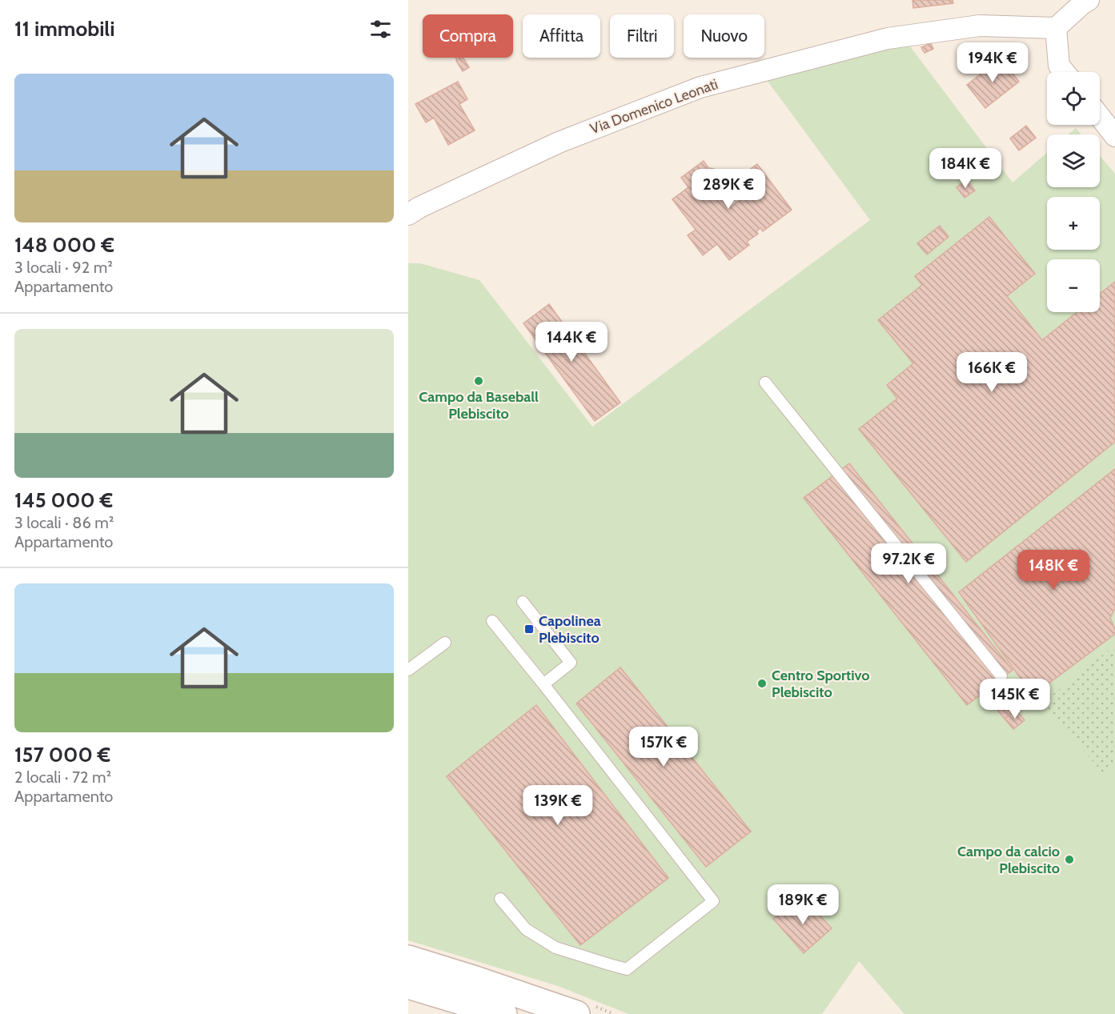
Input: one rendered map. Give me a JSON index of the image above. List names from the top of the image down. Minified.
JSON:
{"streets":{"street":["Via Domenico Leonati"]},"places":{"other":["Campo da Baseball Plebiscito","Centro Sportivo Plebiscito","Campo da calcio Plebiscito"],"transit":["Capolinea Plebiscito"]},"page":{"heading":"11 immobili","chip":["Compra","Affitta","Filtri","Nuovo"],"price":["194K €","184K €","289K €","144K €","166K €","97.2K €","148K €","145K €","157K €","139K €","189K €"],"list":[{"name":"148 000 €","note":"3 locali · 92 m² · Appartamento"},{"name":"145 000 €","note":"3 locali · 86 m² · Appartamento"},{"name":"157 000 €","note":"2 locali · 72 m² · Appartamento"}],"map_buttons":["+","−"]}}
